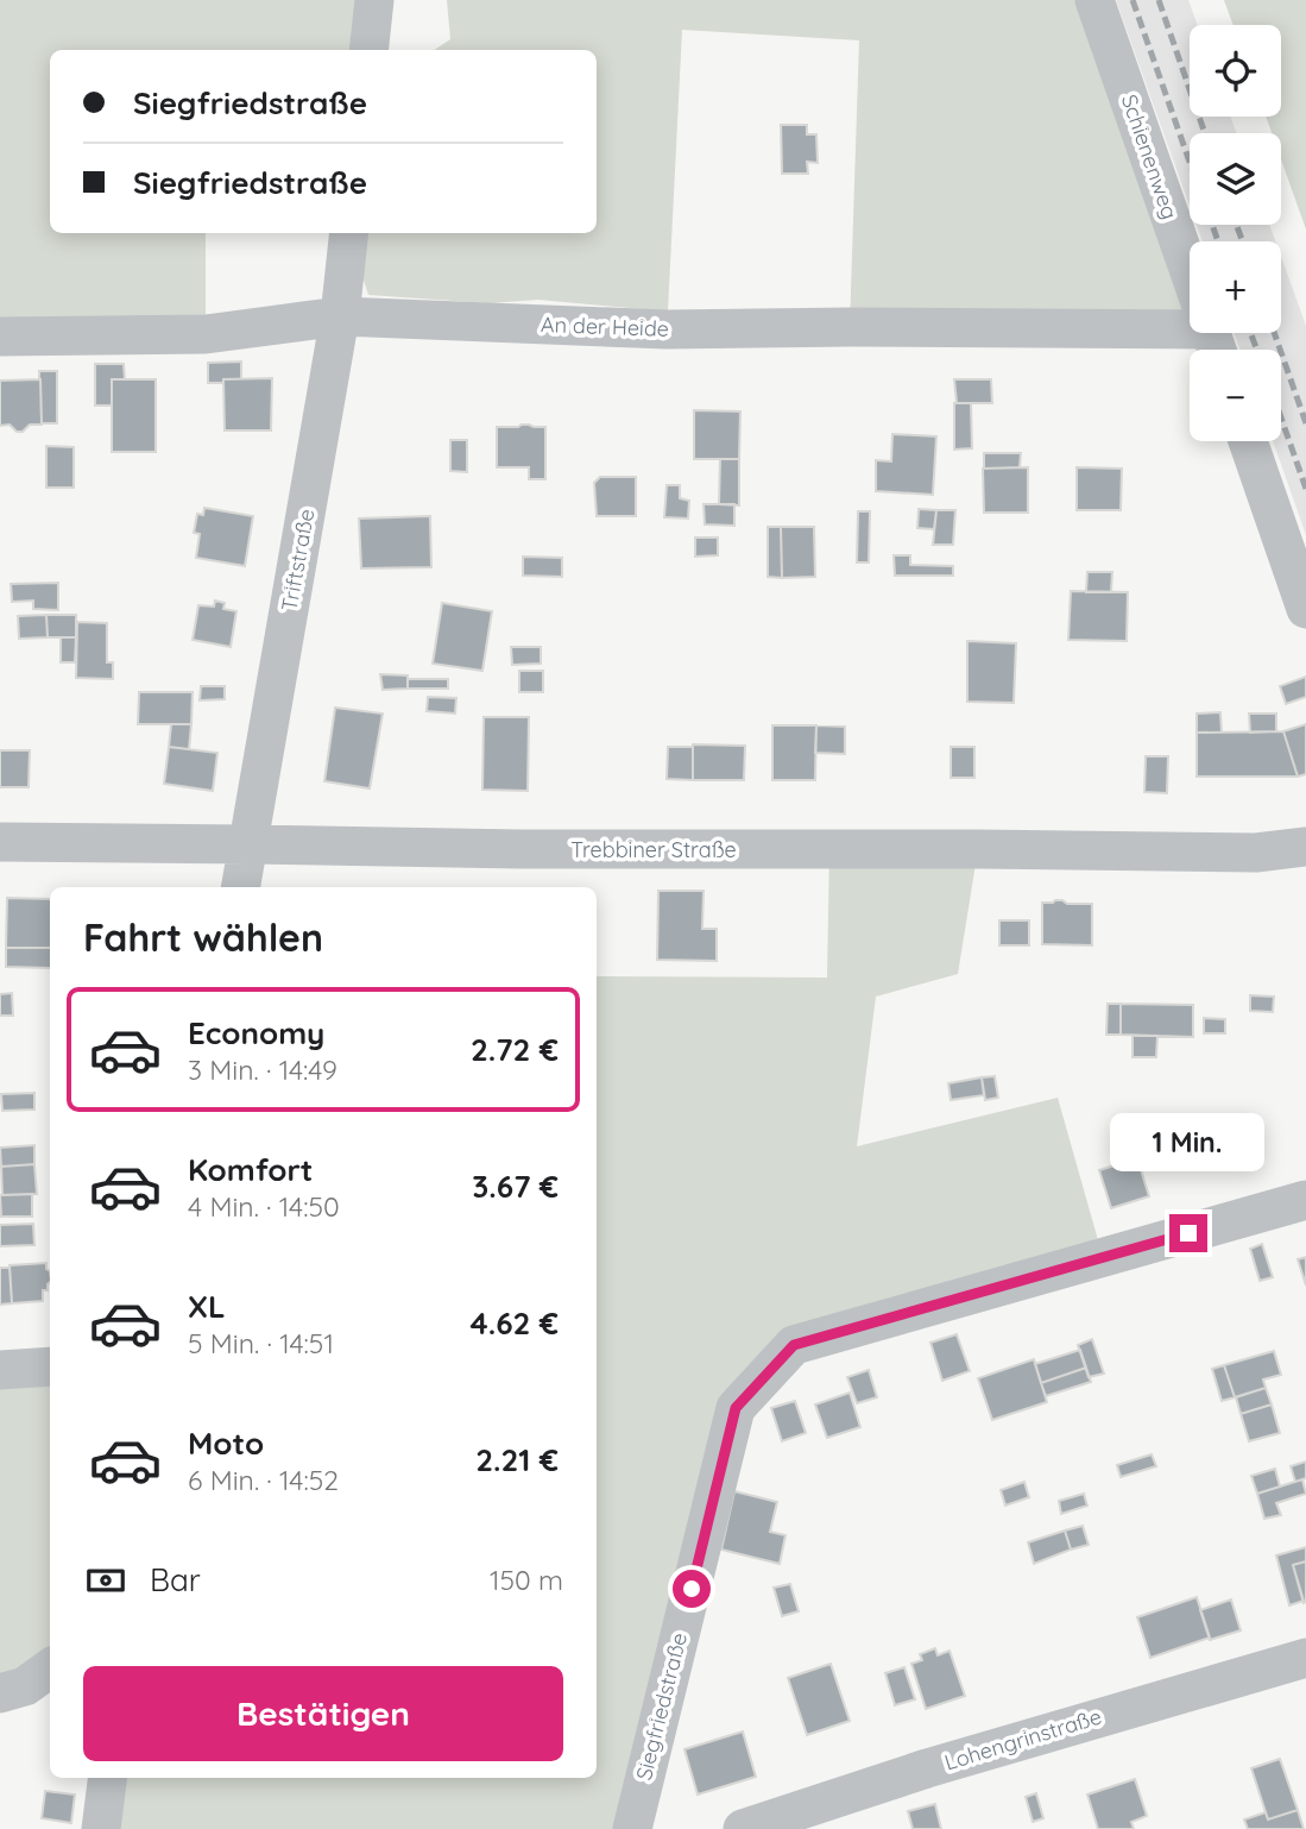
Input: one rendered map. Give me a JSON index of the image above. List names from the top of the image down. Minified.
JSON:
{"streets":{"street":["Schienenweg","An der Heide","Triftstraße","Trebbiner Straße","Siegfriedstraße","Lohengrinstraße"]},"crossings":[["An der Heide","Triftstraße"],["Triftstraße","Trebbiner Straße"]],"page":{"map_buttons":["+","−"],"banner":["Siegfriedstraße","Siegfriedstraße"],"heading":"Fahrt wählen","list":[{"name":"Economy","note":"3 Min. · 14:49","value":"2.72 €"},{"name":"Komfort","note":"4 Min. · 14:50","value":"3.67 €"},{"name":"XL","note":"5 Min. · 14:51","value":"4.62 €"},{"name":"Moto","note":"6 Min. · 14:52","value":"2.21 €"}],"bubble":"1 Min.","pay":["Bar","150 m"],"buttons":"Bestätigen"}}
